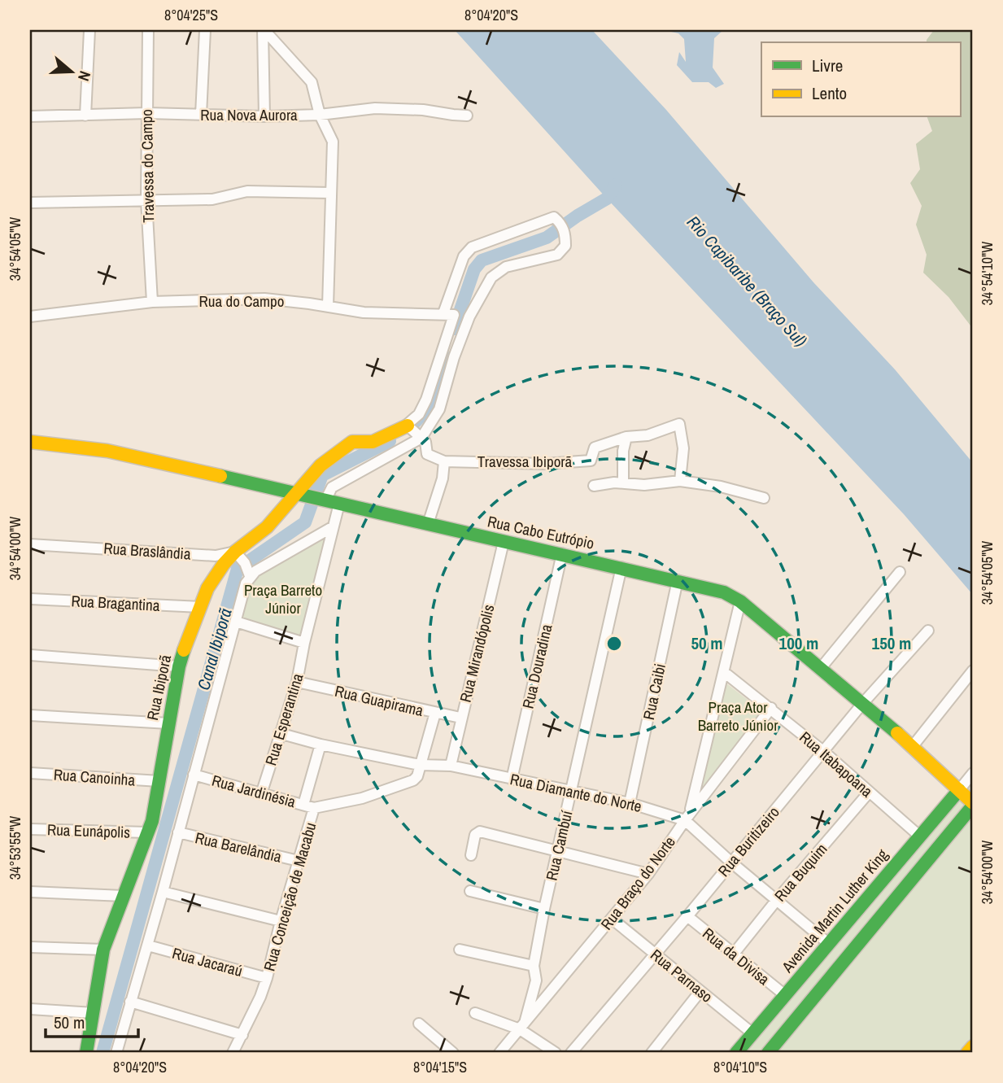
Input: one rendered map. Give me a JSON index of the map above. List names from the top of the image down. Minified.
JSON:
{"streets":{"street":["Rua Nova Aurora","Travessa do Campo","Rua do Campo","Travessa Ibiporã","Rua Cabo Eutrópio","Rua Braslândia","Rua Bragantina","Rua Mirandópolis","Rua Douradina","Rua Ibiporã","Rua Caibi","Rua Guapirama","Rua Esperantina","Rua Itabapoana","Rua Canoinha","Rua Jardinésia","Rua Diamante do Norte","Rua Eunápolis","Rua Buritizeiro","Rua Cambuí","Rua Barelândia","Rua Buquim","Rua Braço do Norte","Rua Conceição de Macabu","Avenida Martin Luther King","Rua da Divisa","Rua Jacaraú","Rua Parnaso"]},"crossings":[["Rua Nova Aurora","Travessa do Campo"],["Travessa do Campo","Rua do Campo"],["Rua do Campo","Rua Ibiporã"],["Rua Cabo Eutrópio","Rua Mirandópolis"],["Rua Cabo Eutrópio","Rua Douradina"],["Rua Cabo Eutrópio","Rua Ibiporã"],["Rua Cabo Eutrópio","Rua Caibi"],["Rua Cabo Eutrópio","Rua Buritizeiro"],["Rua Cabo Eutrópio","Rua Cambuí"],["Rua Cabo Eutrópio","Avenida Martin Luther King"],["Rua Braslândia","Rua Ibiporã"],["Rua Bragantina","Rua Ibiporã"],["Rua Mirandópolis","Rua Guapirama"],["Rua Mirandópolis","Rua Diamante do Norte"],["Rua Douradina","Rua Diamante do Norte"],["Rua Ibiporã","Rua Canoinha"],["Rua Ibiporã","Rua Eunápolis"],["Rua Caibi","Rua Diamante do Norte"],["Rua Guapirama","Rua Esperantina"],["Rua Esperantina","Rua Jardinésia"],["Rua Esperantina","Rua Diamante do Norte"],["Rua Itabapoana","Rua Buritizeiro"],["Rua Itabapoana","Rua Buquim"],["Rua Itabapoana","Rua Braço do Norte"],["Rua Itabapoana","Avenida Martin Luther King"],["Rua Jardinésia","Rua Conceição de Macabu"],["Rua Diamante do Norte","Rua Buritizeiro"],["Rua Diamante do Norte","Rua Cambuí"],["Rua Diamante do Norte","Rua Buquim"],["Rua Diamante do Norte","Rua Braço do Norte"],["Rua Diamante do Norte","Rua Conceição de Macabu"],["Rua Diamante do Norte","Avenida Martin Luther King"],["Rua Buritizeiro","Rua da Divisa"],["Rua Buritizeiro","Rua Parnaso"],["Rua Cambuí","Rua Braço do Norte"],["Rua Barelândia","Rua Conceição de Macabu"],["Rua Buquim","Rua da Divisa"],["Rua Braço do Norte","Rua Parnaso"],["Rua Conceição de Macabu","Rua Jacaraú"],["Avenida Martin Luther King","Rua da Divisa"],["Avenida Martin Luther King","Rua Parnaso"]],"water":["Rio Capibaribe (Braço Sul)","Canal Ibiporã"],"parks":["Praça Barreto Júnior","Praça Ator Barreto Júnior"],"legend":["Livre","Lento"],"scale_bar":"50 m","north":"right","coordinates":["8°04'25\"S","8°04'20\"S","34°54'05\"W","34°54'10\"W","34°54'00\"W","34°53'55\"W","8°04'15\"S","8°04'10\"S"],"rings":["50 m","100 m","150 m"]}
